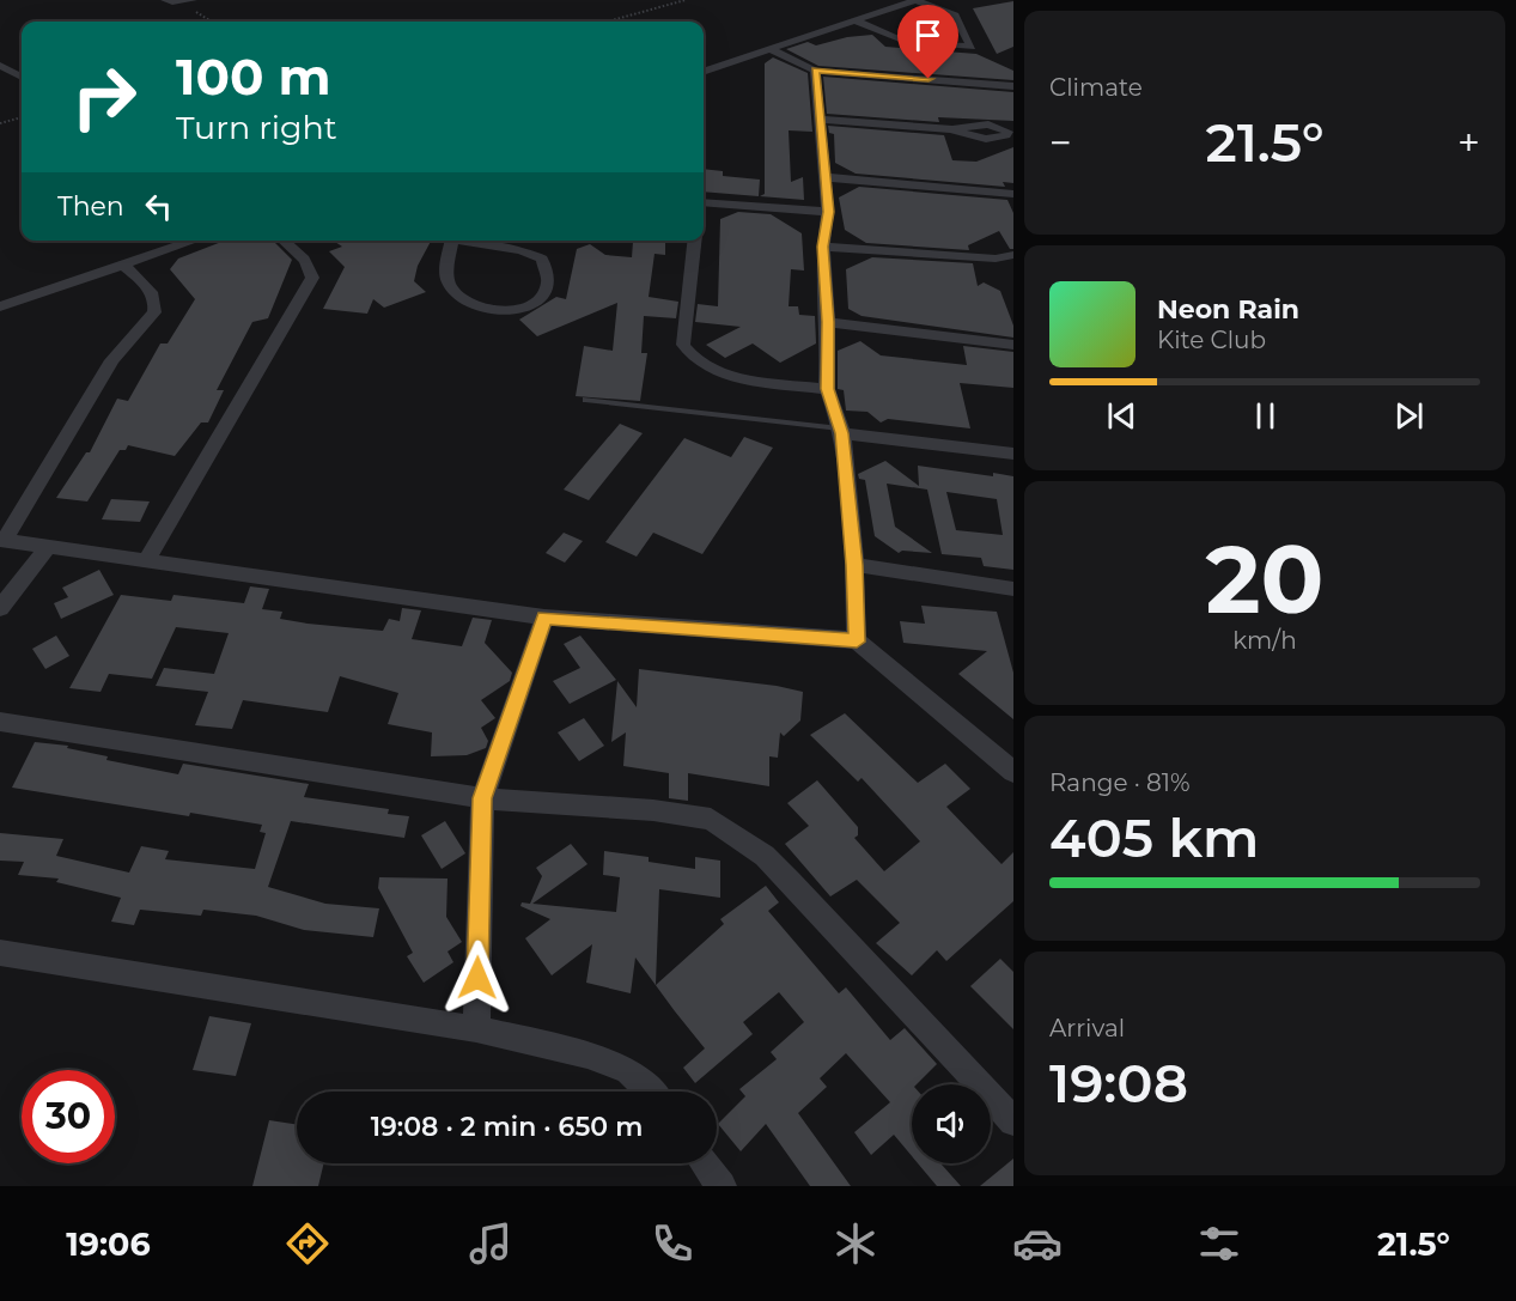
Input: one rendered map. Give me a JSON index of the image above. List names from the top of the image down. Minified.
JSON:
{"page":{"tile":["Climate",["20","km/h"],["Range · 81%","405 km"],["Arrival","19:08"]],"turn":["100 m","Turn right"],"heat":["−","21.5°","+"],"then":"Then","song":["Neon Rain","Kite Club"],"limit":"30","trip":"19:08 · 2 min · 650 m","tabs":["19:06","21.5°"]}}
